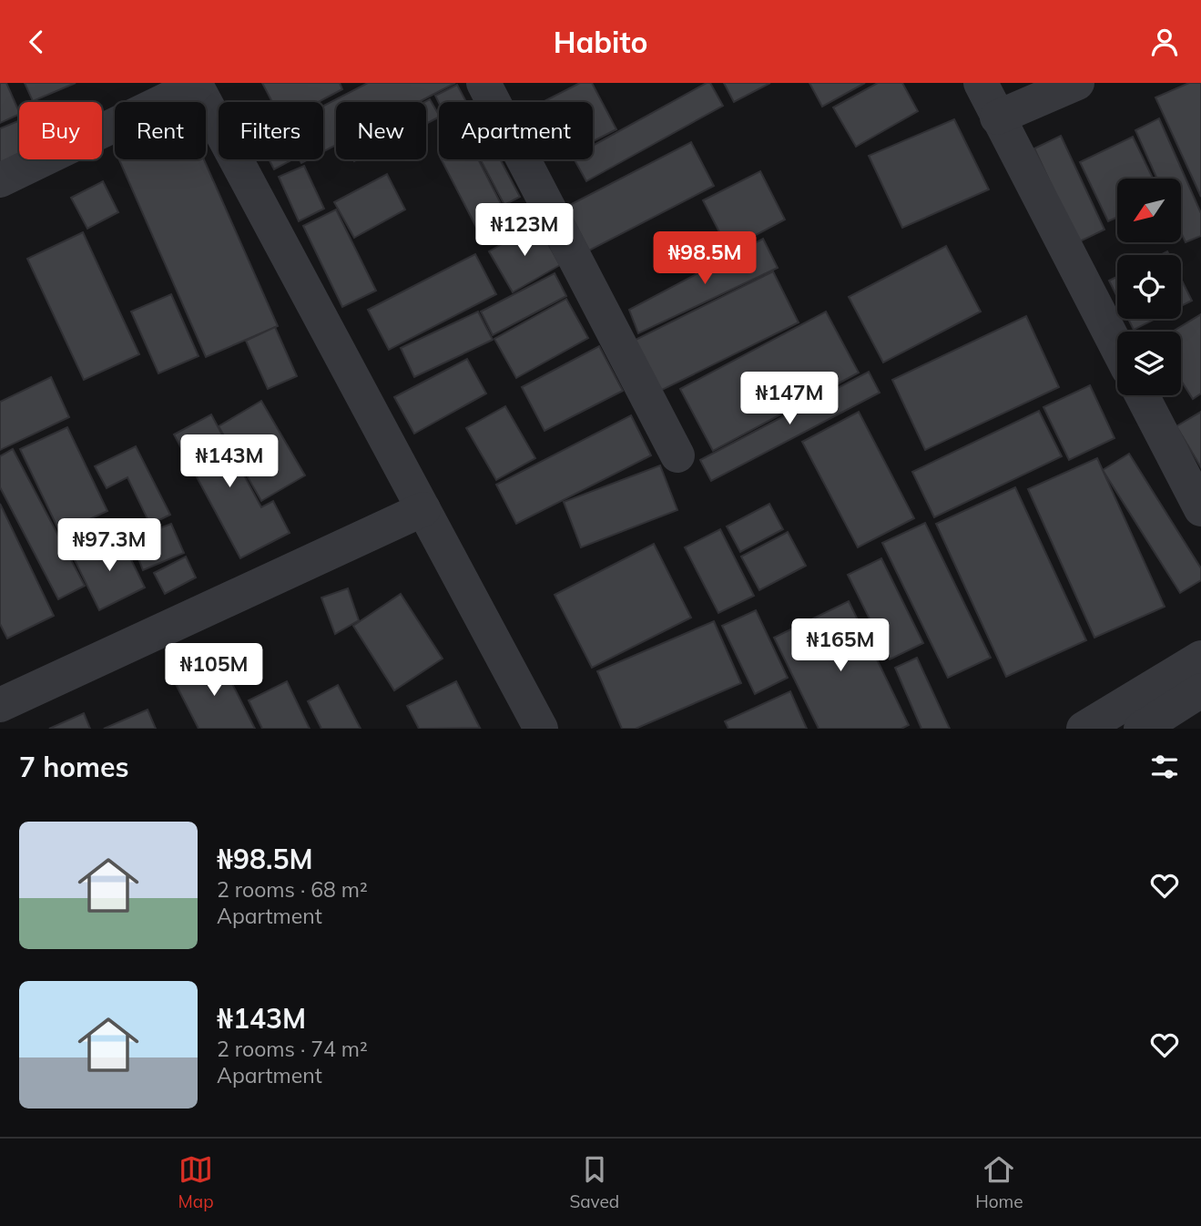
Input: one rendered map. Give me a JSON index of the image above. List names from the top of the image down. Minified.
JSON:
{"north":"bottom left","page":{"header":"Habito","chip":["Buy","Rent","Filters","New","Apartment"],"price":["₦123M","₦98.5M","₦147M","₦143M","₦97.3M","₦165M","₦105M"],"heading":"7 homes","list":[{"name":"₦98.5M","note":"2 rooms · 68 m² · Apartment"},{"name":"₦143M","note":"2 rooms · 74 m² · Apartment"}],"tabs":["Map","Saved","Home"]}}
